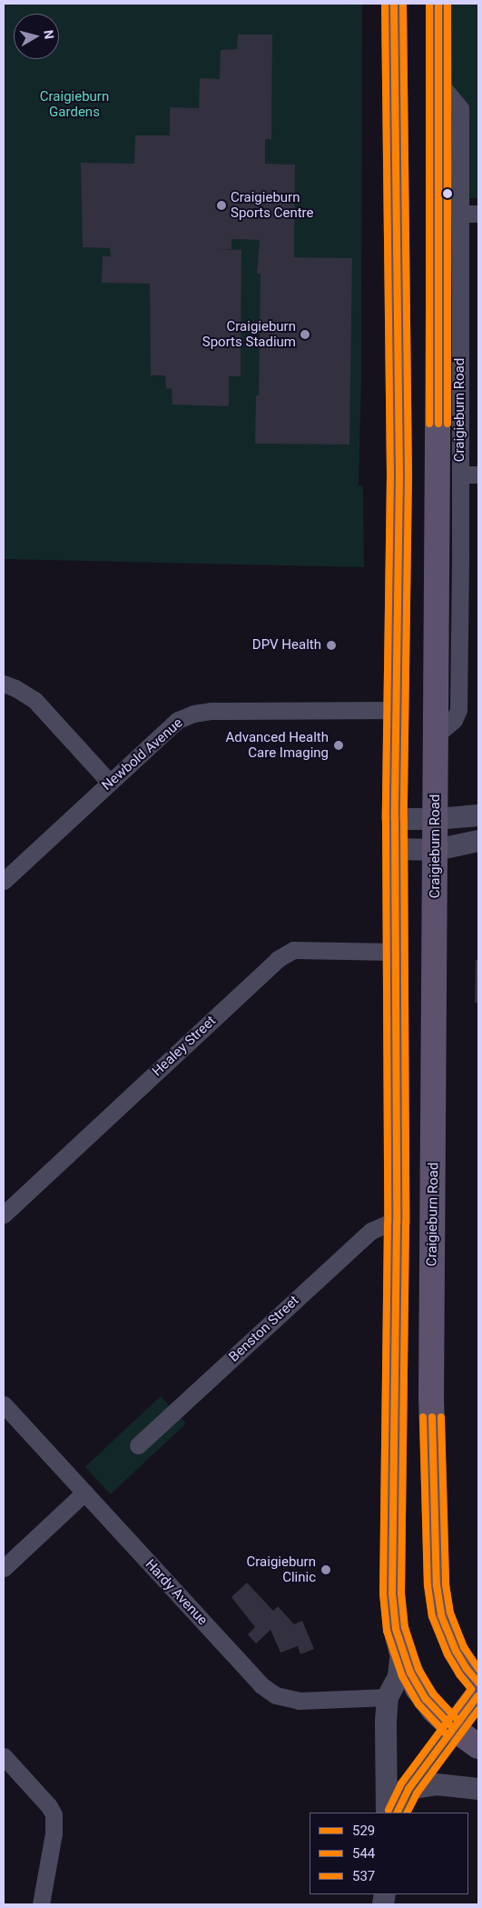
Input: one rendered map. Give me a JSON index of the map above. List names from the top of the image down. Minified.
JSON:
{"streets":{"main road":["Craigieburn Road"],"street":["Newbold Avenue","Healey Street","Benston Street","Hardy Avenue"]},"parks":["Craigieburn Gardens"],"places":["Craigieburn Sports Centre","Craigieburn Sports Stadium","DPV Health","Advanced Health Care Imaging","Craigieburn Clinic"],"lines":["transit line 529","transit line 544","transit line 537"],"legend":["529","544","537"],"north":"right"}
